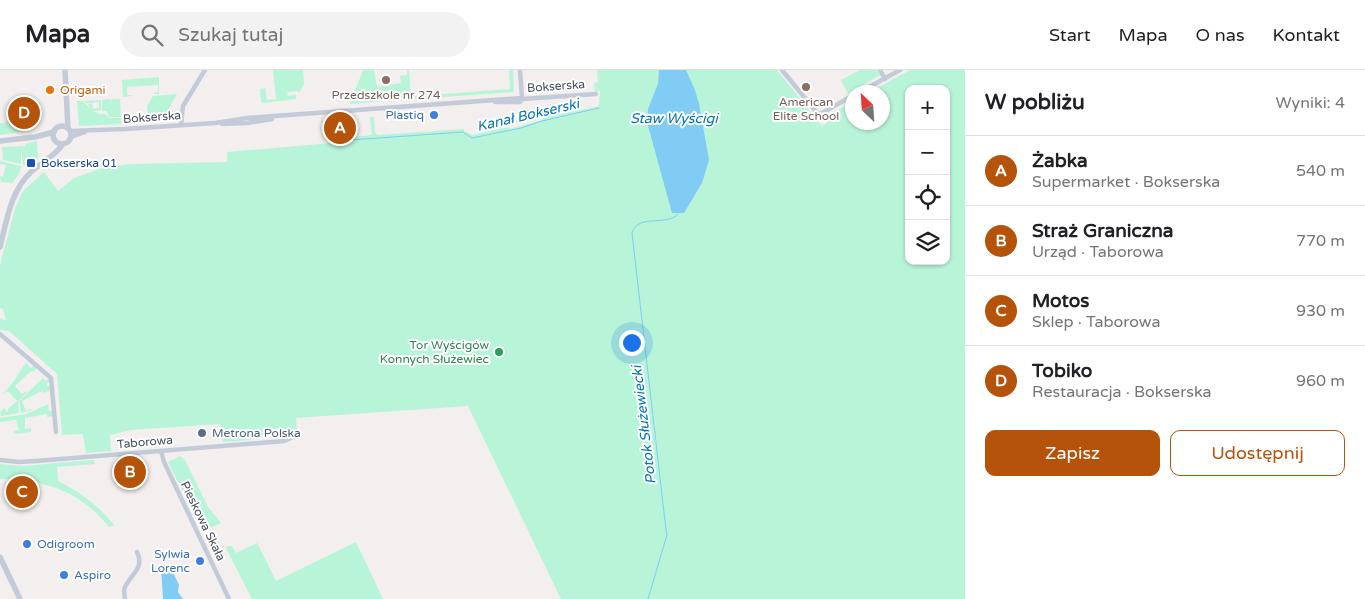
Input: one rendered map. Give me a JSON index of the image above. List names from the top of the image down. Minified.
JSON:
{"streets":{"street":["Bokserska","Taborowa","Pieskowa Skała"]},"crossings":[["Taborowa","Pieskowa Skała"]],"water":["Kanał Bokserski","Staw Wyścigi","Potok Służewiecki"],"places":{"other":["Przedszkole nr 274","American Elite School","Origami","Plastiq","Tor Wyścigów Konnych Służewiec","Metrona Polska","Odigroom","Sylwia Lorenc","Aspiro"],"transit":["Bokserska 01"]},"north":"top left","page":{"header":"Mapa","search":"Szukaj tutaj","nav":["Start","Mapa","O nas","Kontakt"],"heading":["W pobliżu","Wyniki: 4"],"map_buttons":["+","−"],"pins":["D","A","B","C"],"list":[{"mark":"A","name":"Żabka","note":"Supermarket · Bokserska","value":"540 m"},{"mark":"B","name":"Straż Graniczna","note":"Urząd · Taborowa","value":"770 m"},{"mark":"C","name":"Motos","note":"Sklep · Taborowa","value":"930 m"},{"mark":"D","name":"Tobiko","note":"Restauracja · Bokserska","value":"960 m"}],"buttons":["Zapisz","Udostępnij"]}}
